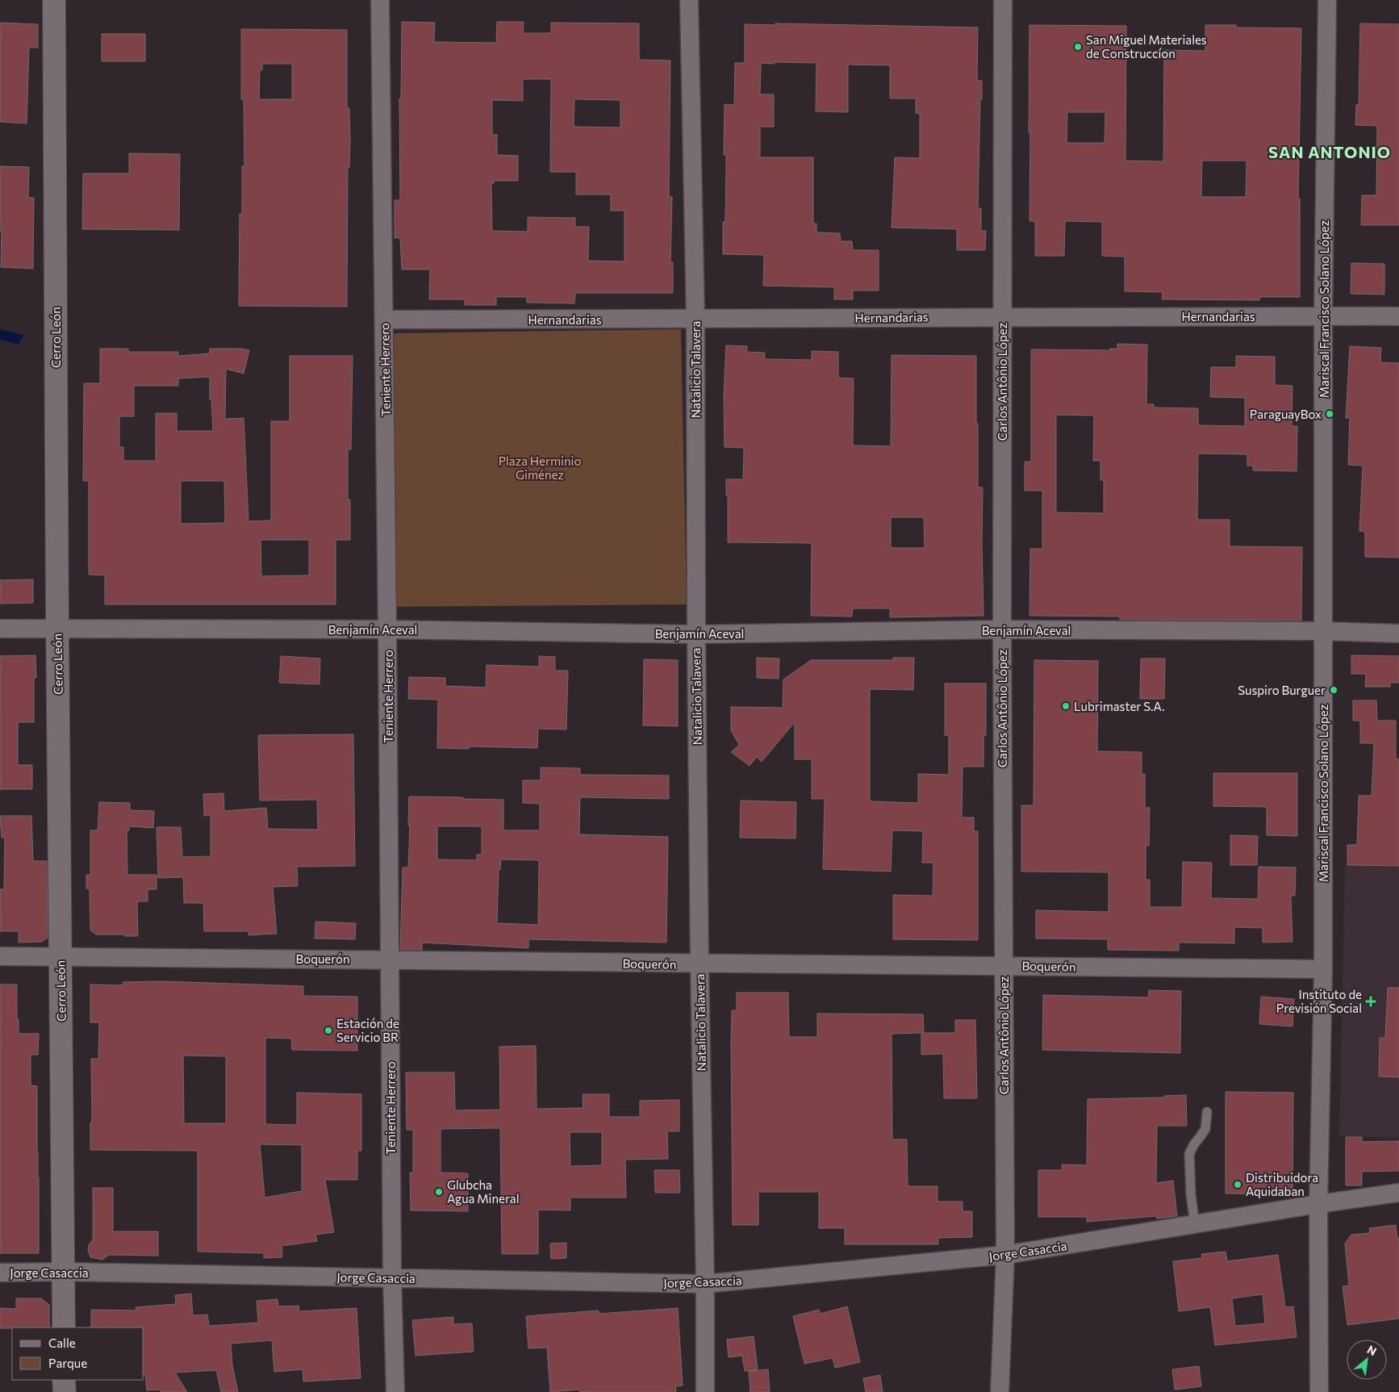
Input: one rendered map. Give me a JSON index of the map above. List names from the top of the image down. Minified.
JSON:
{"streets":{"street":["Mariscal Francisco Solano López","Hernandarias","Cerro León","Teniente Herrero","Natalicio Talavera","Carlos Antônio López","Benjamín Aceval","Boquerón","Jorge Casaccia"]},"crossings":[["Mariscal Francisco Solano López","Hernandarias"],["Mariscal Francisco Solano López","Benjamín Aceval"],["Mariscal Francisco Solano López","Boquerón"],["Mariscal Francisco Solano López","Jorge Casaccia"],["Hernandarias","Teniente Herrero"],["Hernandarias","Natalicio Talavera"],["Hernandarias","Carlos Antônio López"],["Cerro León","Benjamín Aceval"],["Cerro León","Boquerón"],["Cerro León","Jorge Casaccia"],["Teniente Herrero","Benjamín Aceval"],["Teniente Herrero","Boquerón"],["Teniente Herrero","Jorge Casaccia"],["Natalicio Talavera","Benjamín Aceval"],["Natalicio Talavera","Boquerón"],["Natalicio Talavera","Jorge Casaccia"],["Carlos Antônio López","Benjamín Aceval"],["Carlos Antônio López","Boquerón"],["Carlos Antônio López","Jorge Casaccia"]],"districts":["SAN ANTONIO"],"parks":["Plaza Herminio Giménez"],"places":{"other":["San Miguel Materiales de Construccíon","ParaguayBox","Suspiro Burguer","Lubrimaster S.A.","Estación de Servicio BR","Distribuidora Aquidaban","Glubcha Agua Mineral"],"health":["Instituto de Previsión Social"]},"legend":["Calle","Parque"],"north":"top right"}
